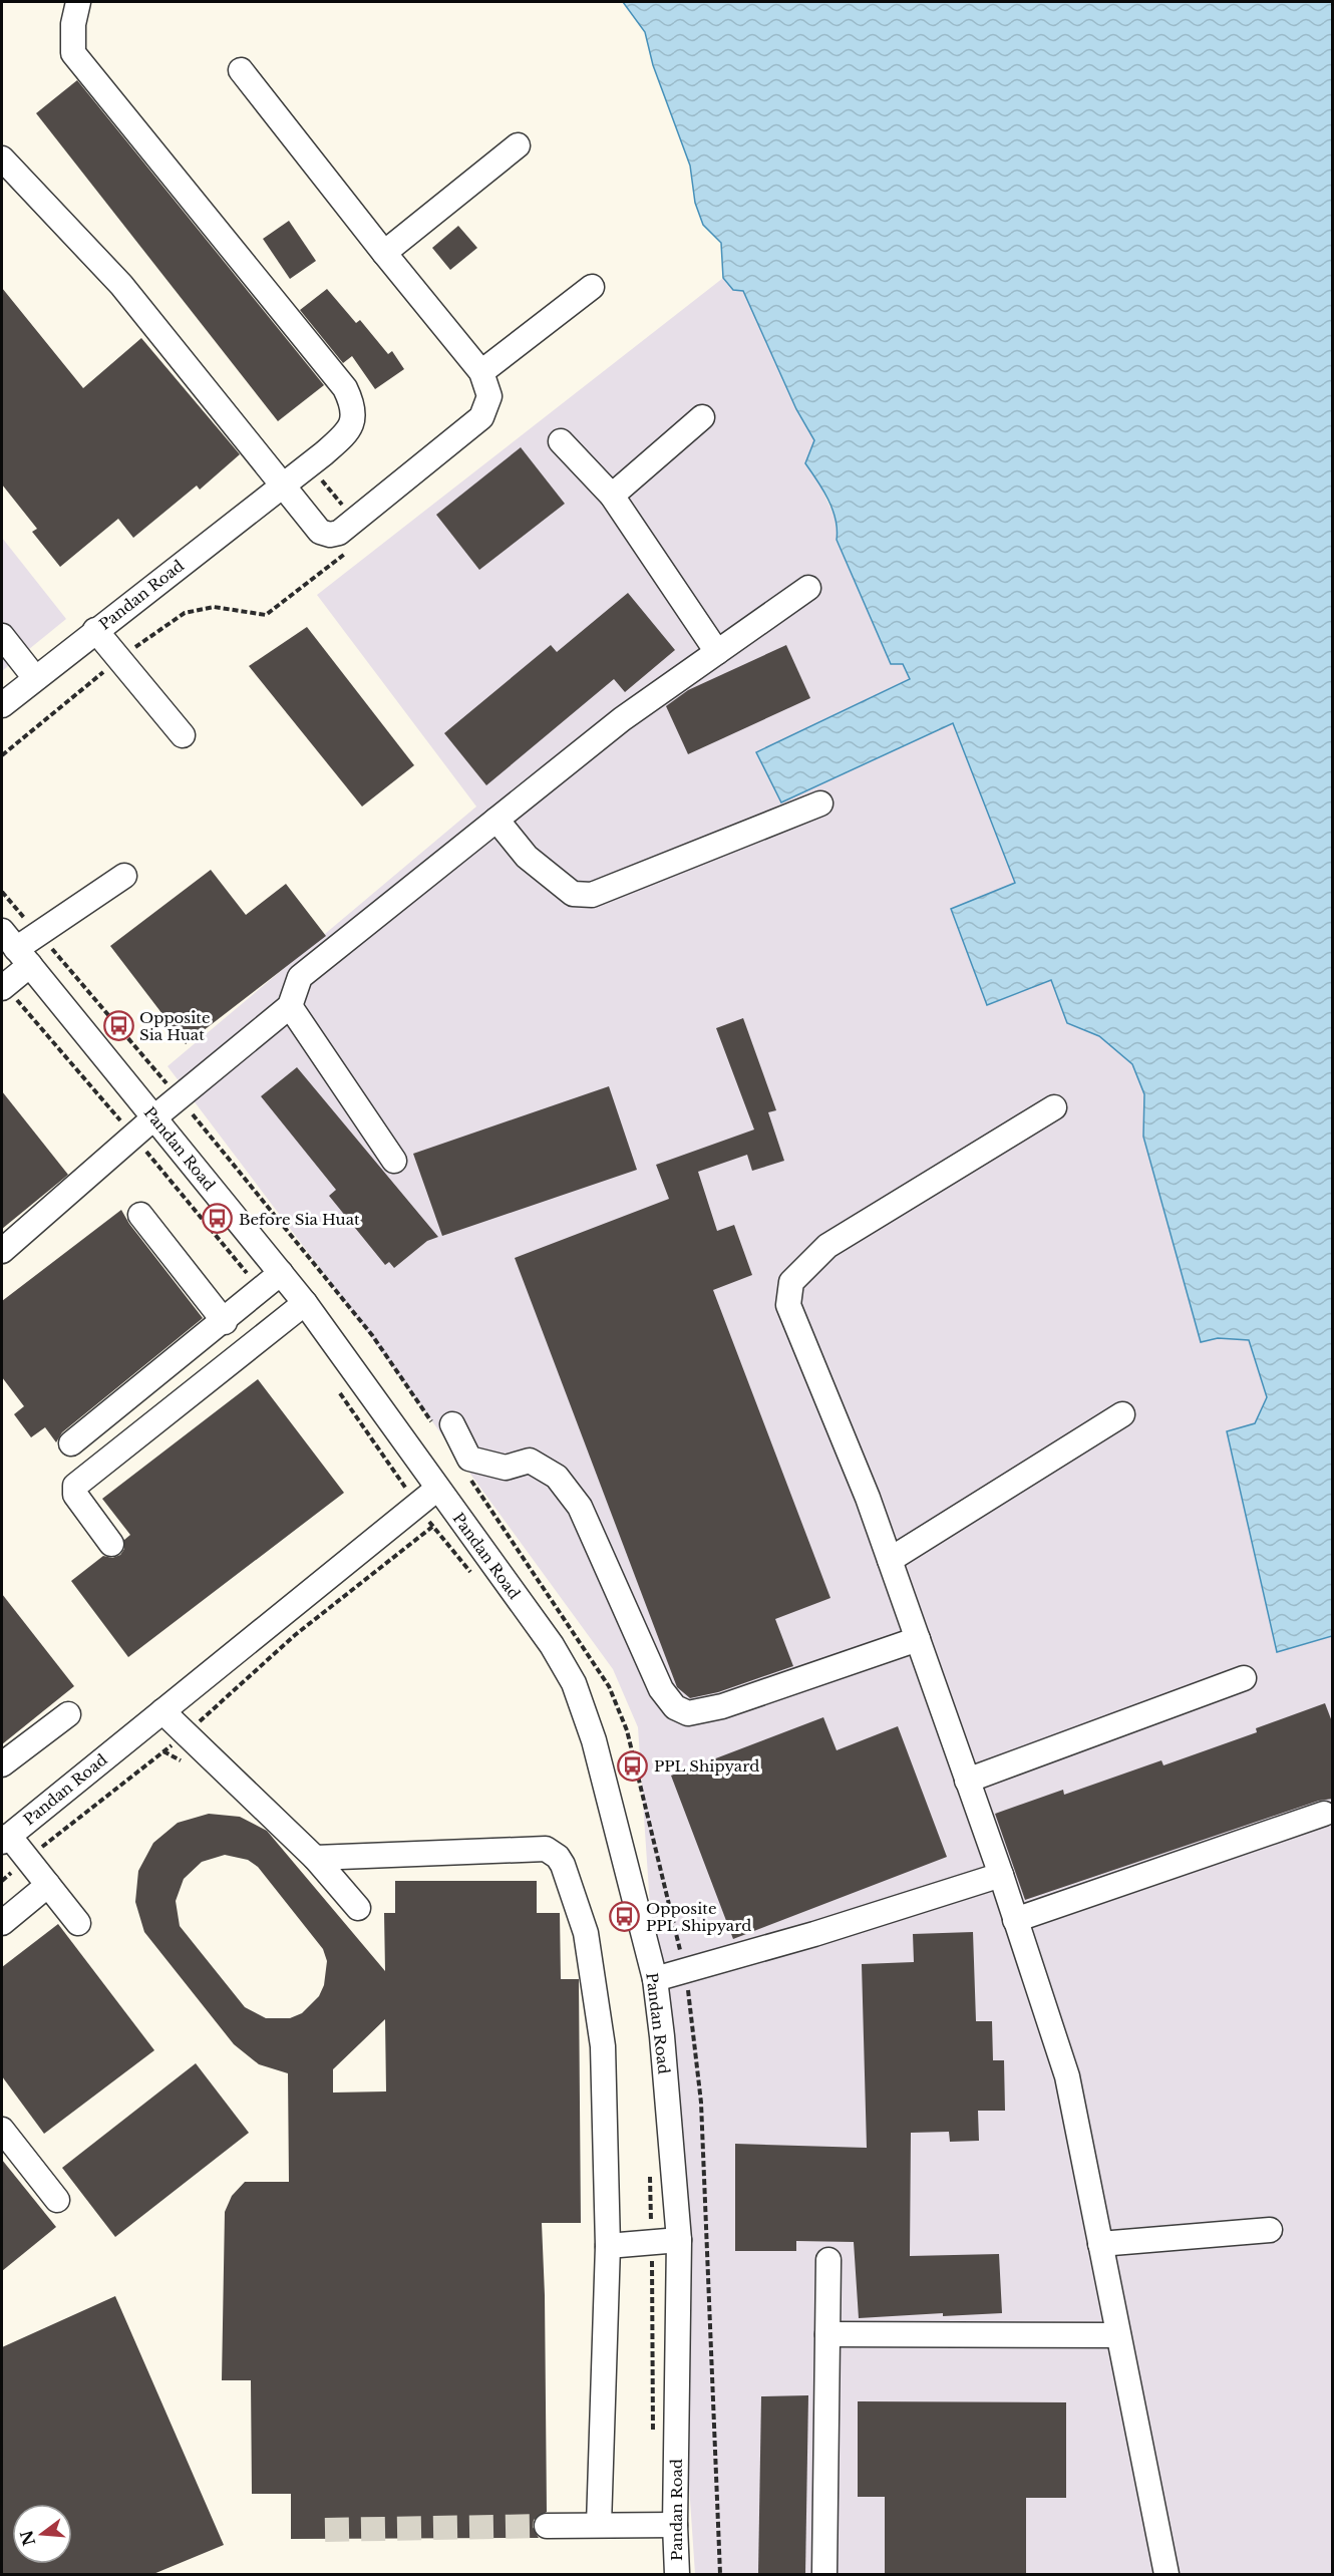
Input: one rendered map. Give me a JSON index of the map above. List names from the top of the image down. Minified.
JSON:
{"streets":{"street":["Pandan Road"]},"places":{"bus stop":["Opposite Sia Huat","Before Sia Huat","PPL Shipyard","Opposite PPL Shipyard"]},"north":"left"}
